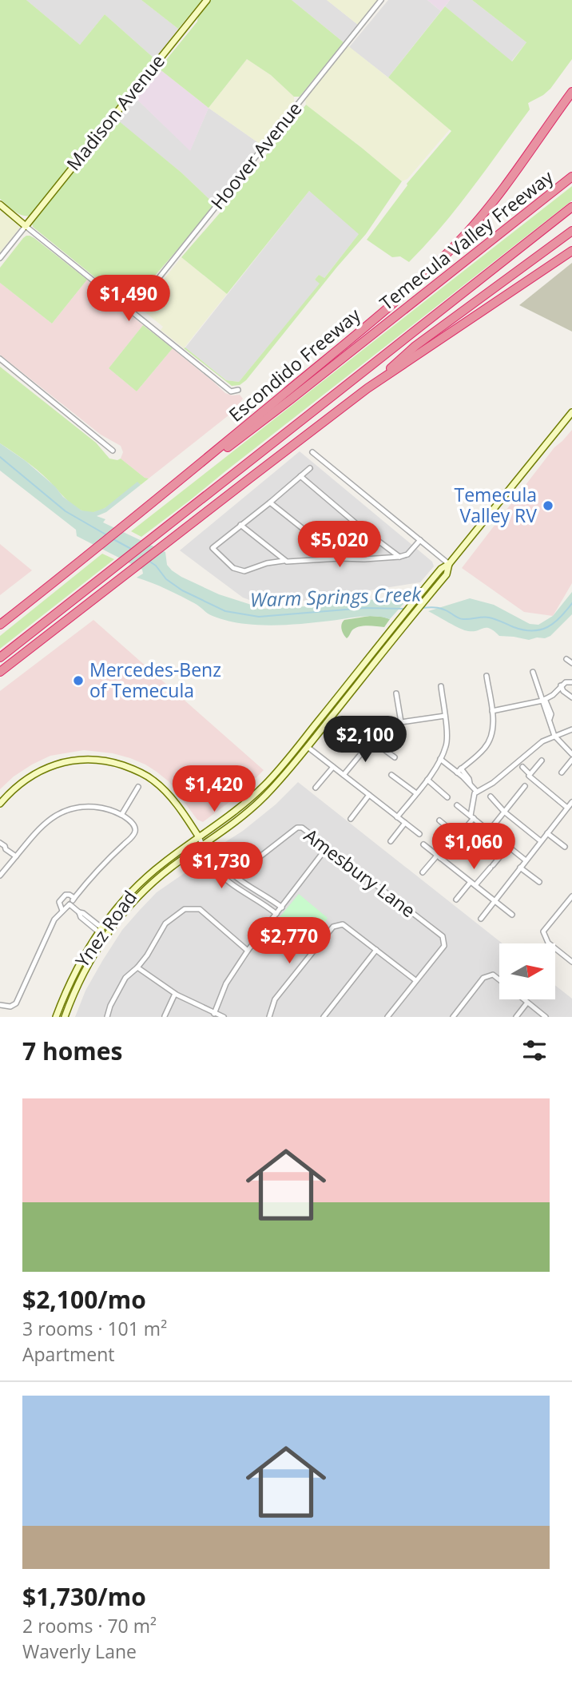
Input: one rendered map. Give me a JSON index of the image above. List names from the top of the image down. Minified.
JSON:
{"streets":{"highway":["Temecula Valley Freeway","Escondido Freeway"],"main road":["Madison Avenue","Ynez Road"],"street":["Hoover Avenue","Amesbury Lane"]},"crossings":[["Temecula Valley Freeway","Escondido Freeway"]],"water":["Warm Springs Creek"],"places":["Temecula Valley RV","Mercedes-Benz of Temecula"],"north":"right","page":{"price":["$1,490","$5,020","$2,100","$1,420","$1,060","$1,730","$2,770"],"heading":"7 homes","list":[{"name":"$2,100/mo","note":"3 rooms · 101 m² · Apartment"},{"name":"$1,730/mo","note":"2 rooms · 70 m² · Waverly Lane"}]}}
